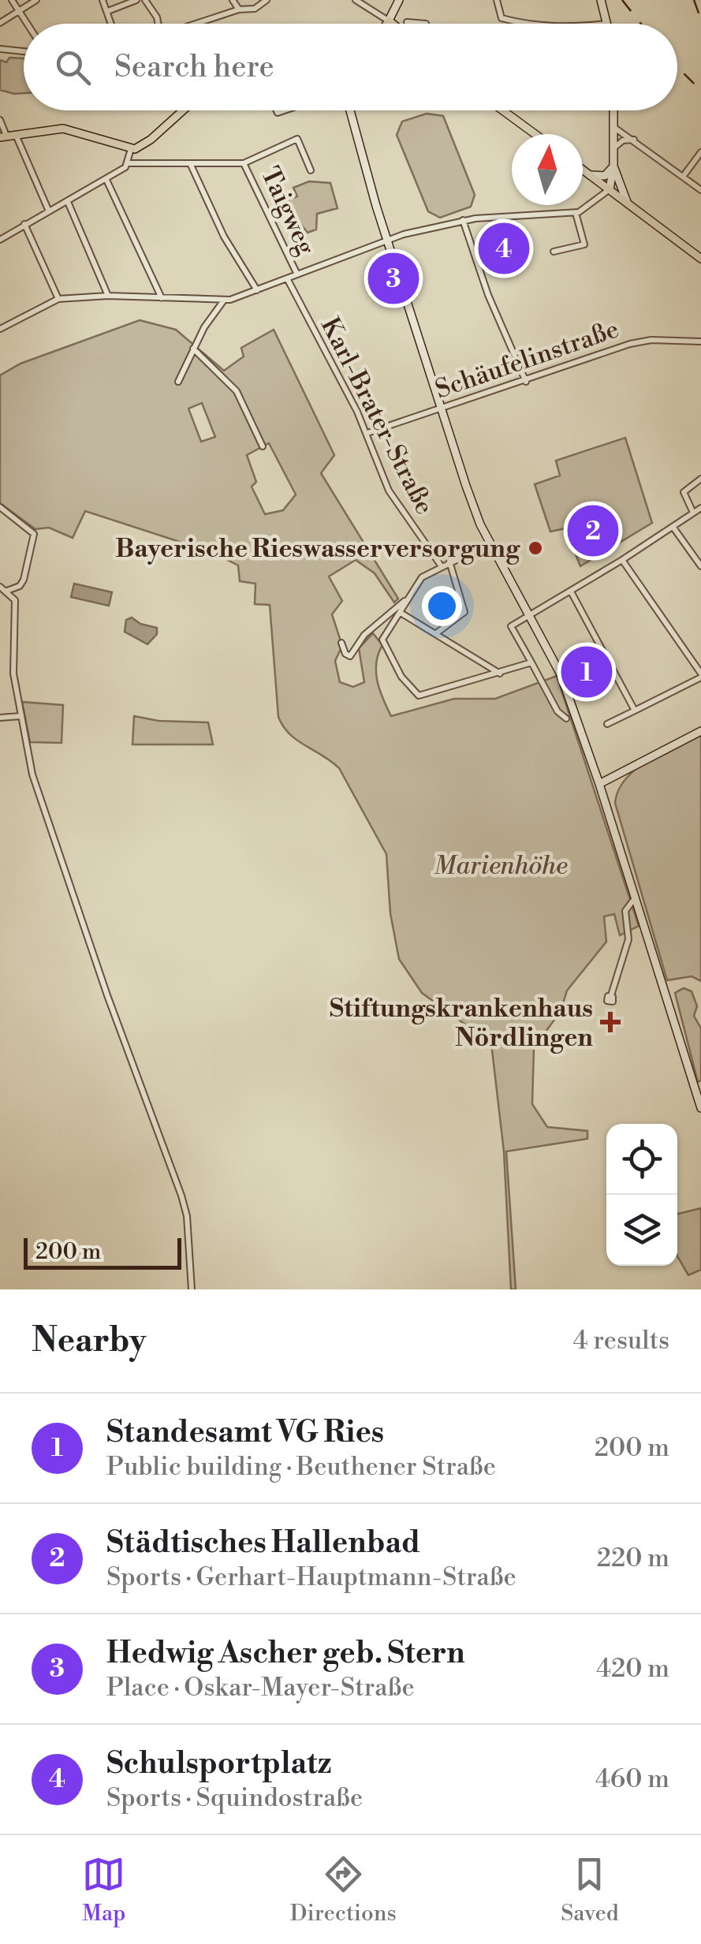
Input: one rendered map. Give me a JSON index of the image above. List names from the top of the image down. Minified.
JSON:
{"streets":{"street":["Taigweg","Schäufelinstraße","Karl-Brater-Straße"]},"crossings":[["Schäufelinstraße","Karl-Brater-Straße"]],"parks":["Marienhöhe"],"places":{"other":["Bayerische Rieswasserversorgung"],"health":["Stiftungskrankenhaus Nördlingen"]},"scale_bar":"200 m","north":"top","page":{"search":"Search here","pins":["4","3","2","1"],"scale":"200 m","heading":["Nearby","4 results"],"list":[{"mark":"1","name":"Standesamt VG Ries","note":"Public building · Beuthener Straße","value":"200 m"},{"mark":"2","name":"Städtisches Hallenbad","note":"Sports · Gerhart-Hauptmann-Straße","value":"220 m"},{"mark":"3","name":"Hedwig Ascher geb. Stern","note":"Place · Oskar-Mayer-Straße","value":"420 m"},{"mark":"4","name":"Schulsportplatz","note":"Sports · Squindostraße","value":"460 m"}],"nav":["Map","Directions","Saved"]}}
